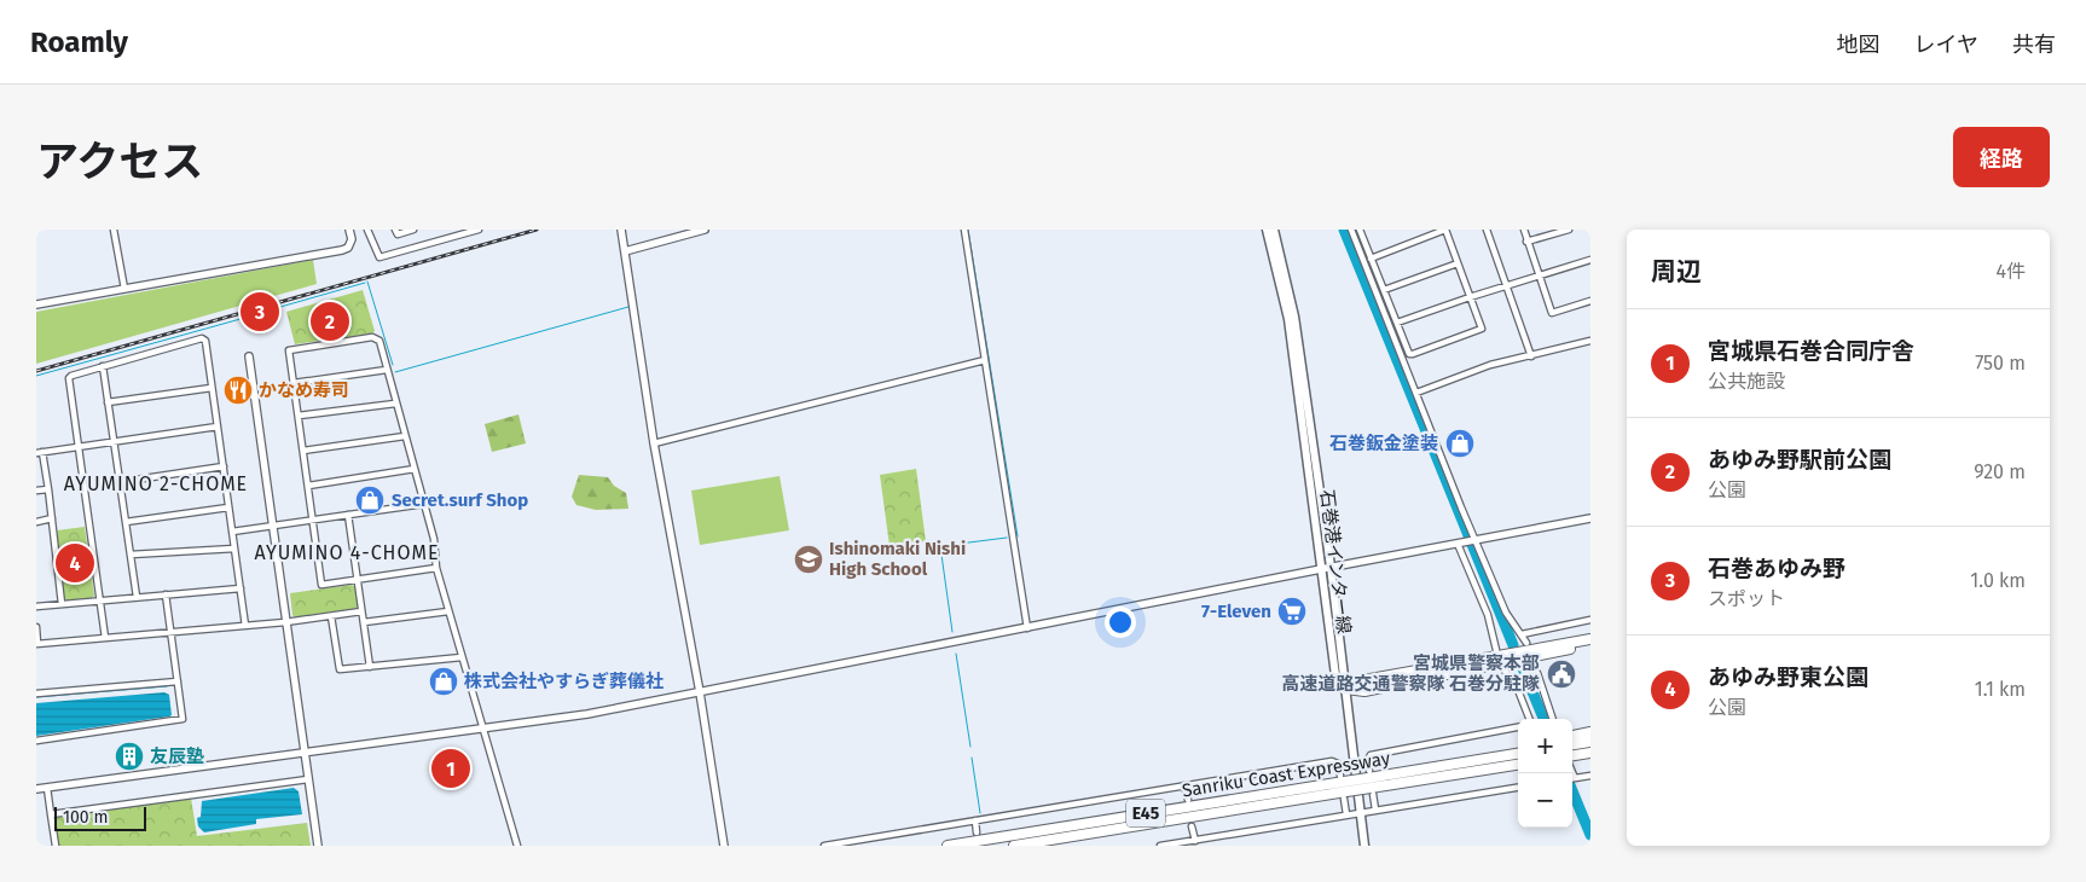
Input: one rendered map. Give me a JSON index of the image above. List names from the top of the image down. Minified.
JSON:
{"streets":{"highway":["Sanriku Coast Expressway","E45"],"main road":["石巻港インター線"]},"districts":["AYUMINO 2-CHOME","AYUMINO 4-CHOME"],"places":{"restaurant":["かなめ寿司"],"shop":["石巻鈑金塗装","Secret.surf Shop","株式会社やすらぎ葬儀社"],"school or university":["Ishinomaki Nishi High School"],"supermarket":["7-Eleven"],"public building":["宮城県警察本部 高速道路交通警察隊 石巻分駐隊"],"building":["友辰塾"]},"scale_bar":"100 m","page":{"header":"Roamly","nav":["地図","レイヤ","共有"],"title":"アクセス","buttons":"経路","heading":["周辺","4件"],"pins":["3","2","4","1"],"list":[{"mark":"1","name":"宮城県石巻合同庁舎","note":"公共施設","value":"750 m"},{"mark":"2","name":"あゆみ野駅前公園","note":"公園","value":"920 m"},{"mark":"3","name":"石巻あゆみ野","note":"スポット","value":"1.0 km"},{"mark":"4","name":"あゆみ野東公園","note":"公園","value":"1.1 km"}],"map_buttons":["+","−"],"scale":"100 m"}}
